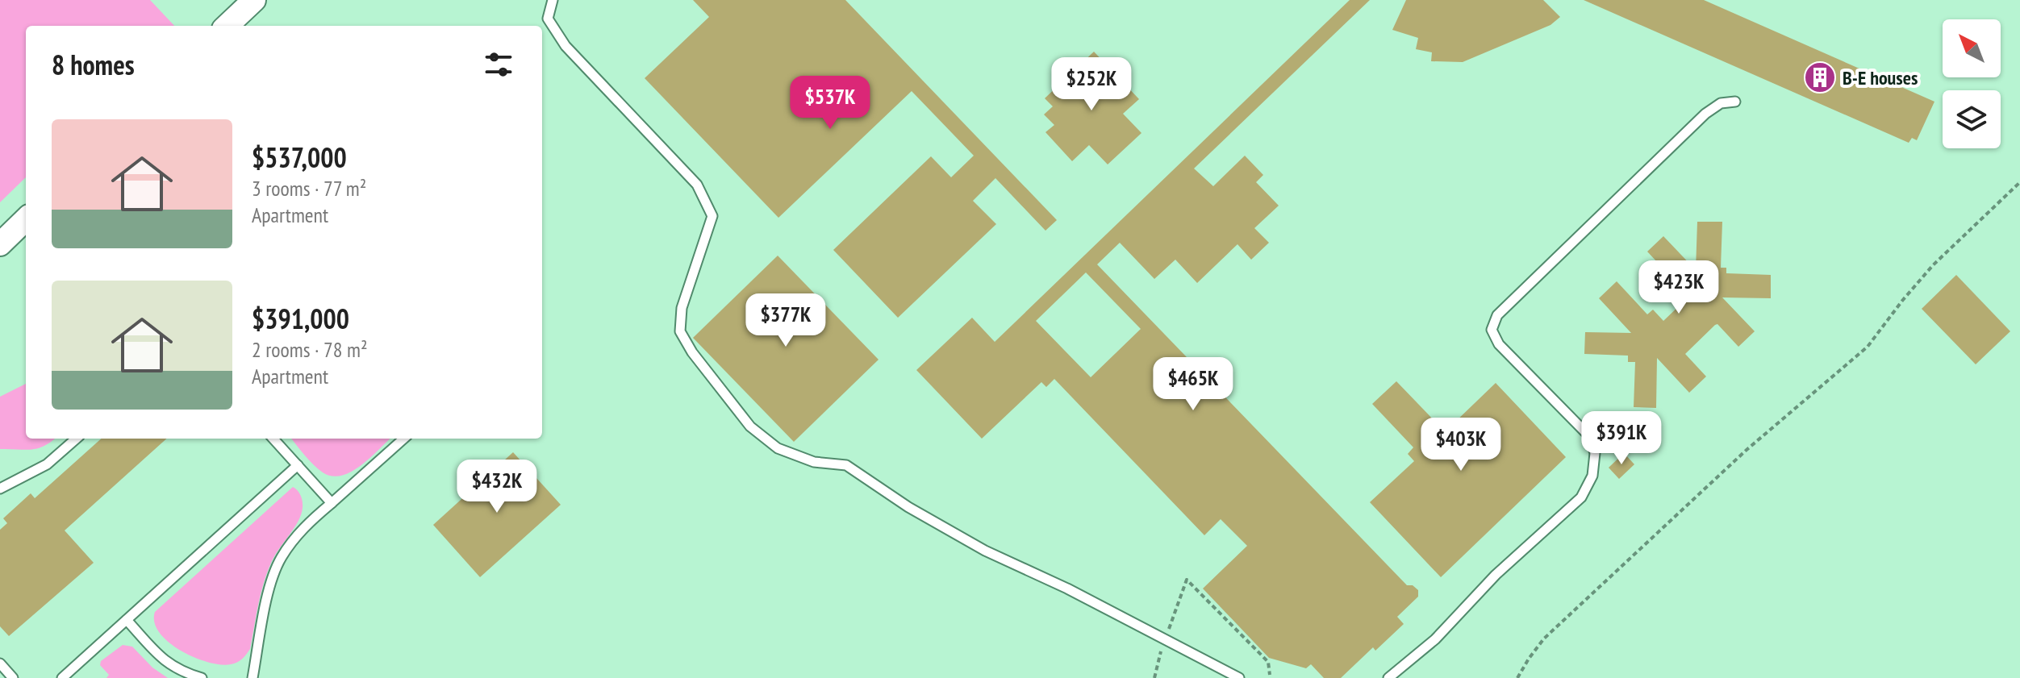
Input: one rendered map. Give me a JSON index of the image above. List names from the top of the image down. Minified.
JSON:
{"places":{"building":["B-E houses"]},"north":"top left","page":{"heading":"8 homes","price":["$252K","$537K","$423K","$377K","$465K","$391K","$403K","$432K"],"list":[{"name":"$537,000","note":"3 rooms · 77 m² · Apartment"},{"name":"$391,000","note":"2 rooms · 78 m² · Apartment"}]}}
